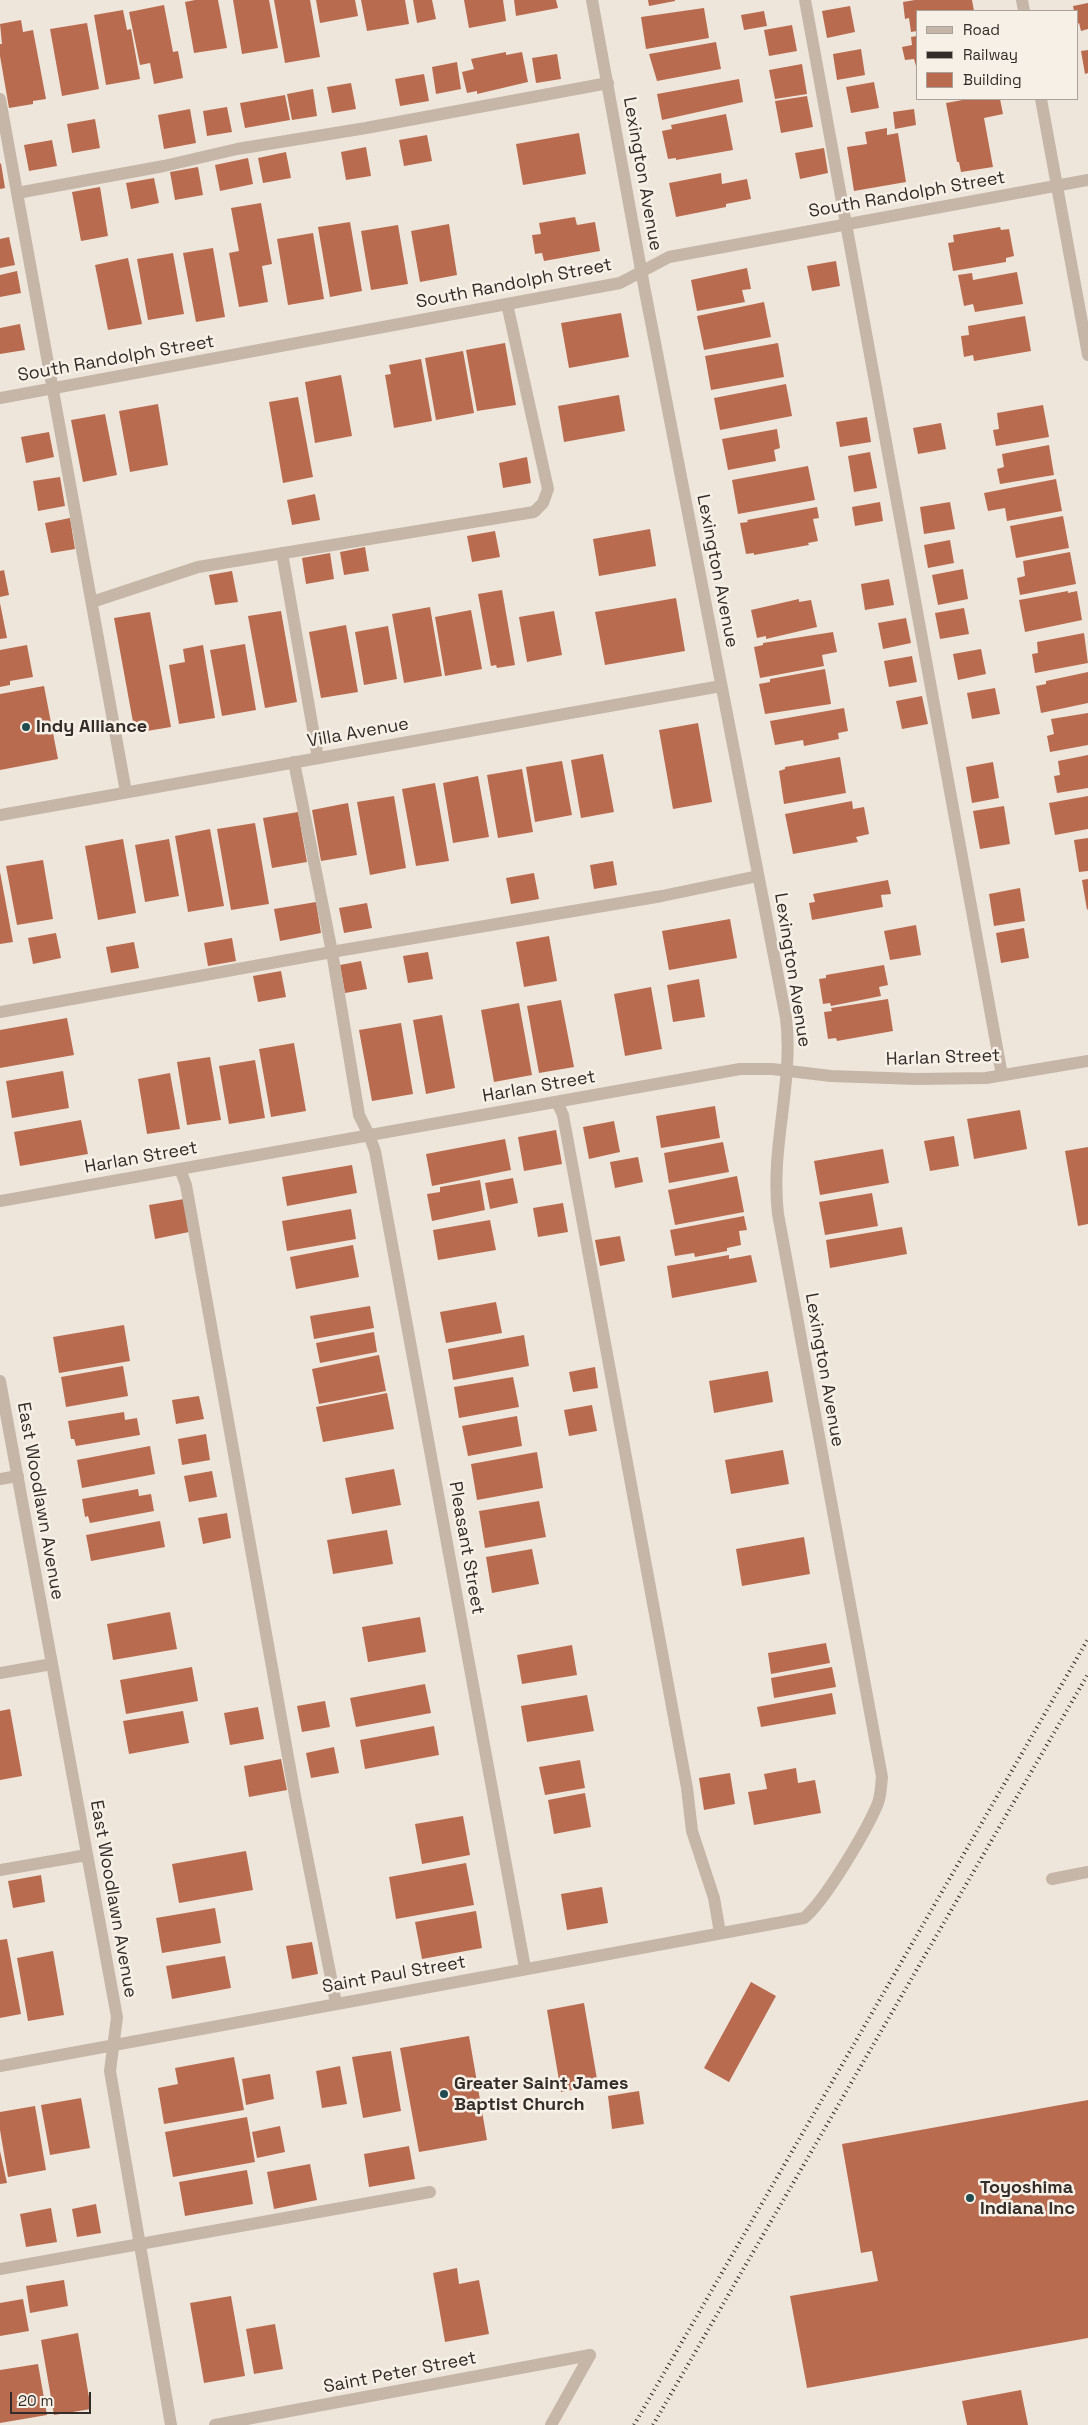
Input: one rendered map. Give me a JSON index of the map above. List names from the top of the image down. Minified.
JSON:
{"streets":{"street":["Lexington Avenue","South Randolph Street","Villa Avenue","Harlan Street","East Woodlawn Avenue","Pleasant Street","Saint Paul Street","Saint Peter Street"]},"crossings":[["Lexington Avenue","South Randolph Street"],["Lexington Avenue","Villa Avenue"],["Lexington Avenue","Harlan Street"],["Lexington Avenue","Saint Paul Street"],["Villa Avenue","Pleasant Street"],["Harlan Street","Pleasant Street"],["East Woodlawn Avenue","Saint Paul Street"],["Pleasant Street","Saint Paul Street"]],"places":["Indy Alliance","Greater Saint James Baptist Church","Toyoshima Indiana Inc"],"legend":["Road","Railway","Building"],"scale_bar":"20 m"}
